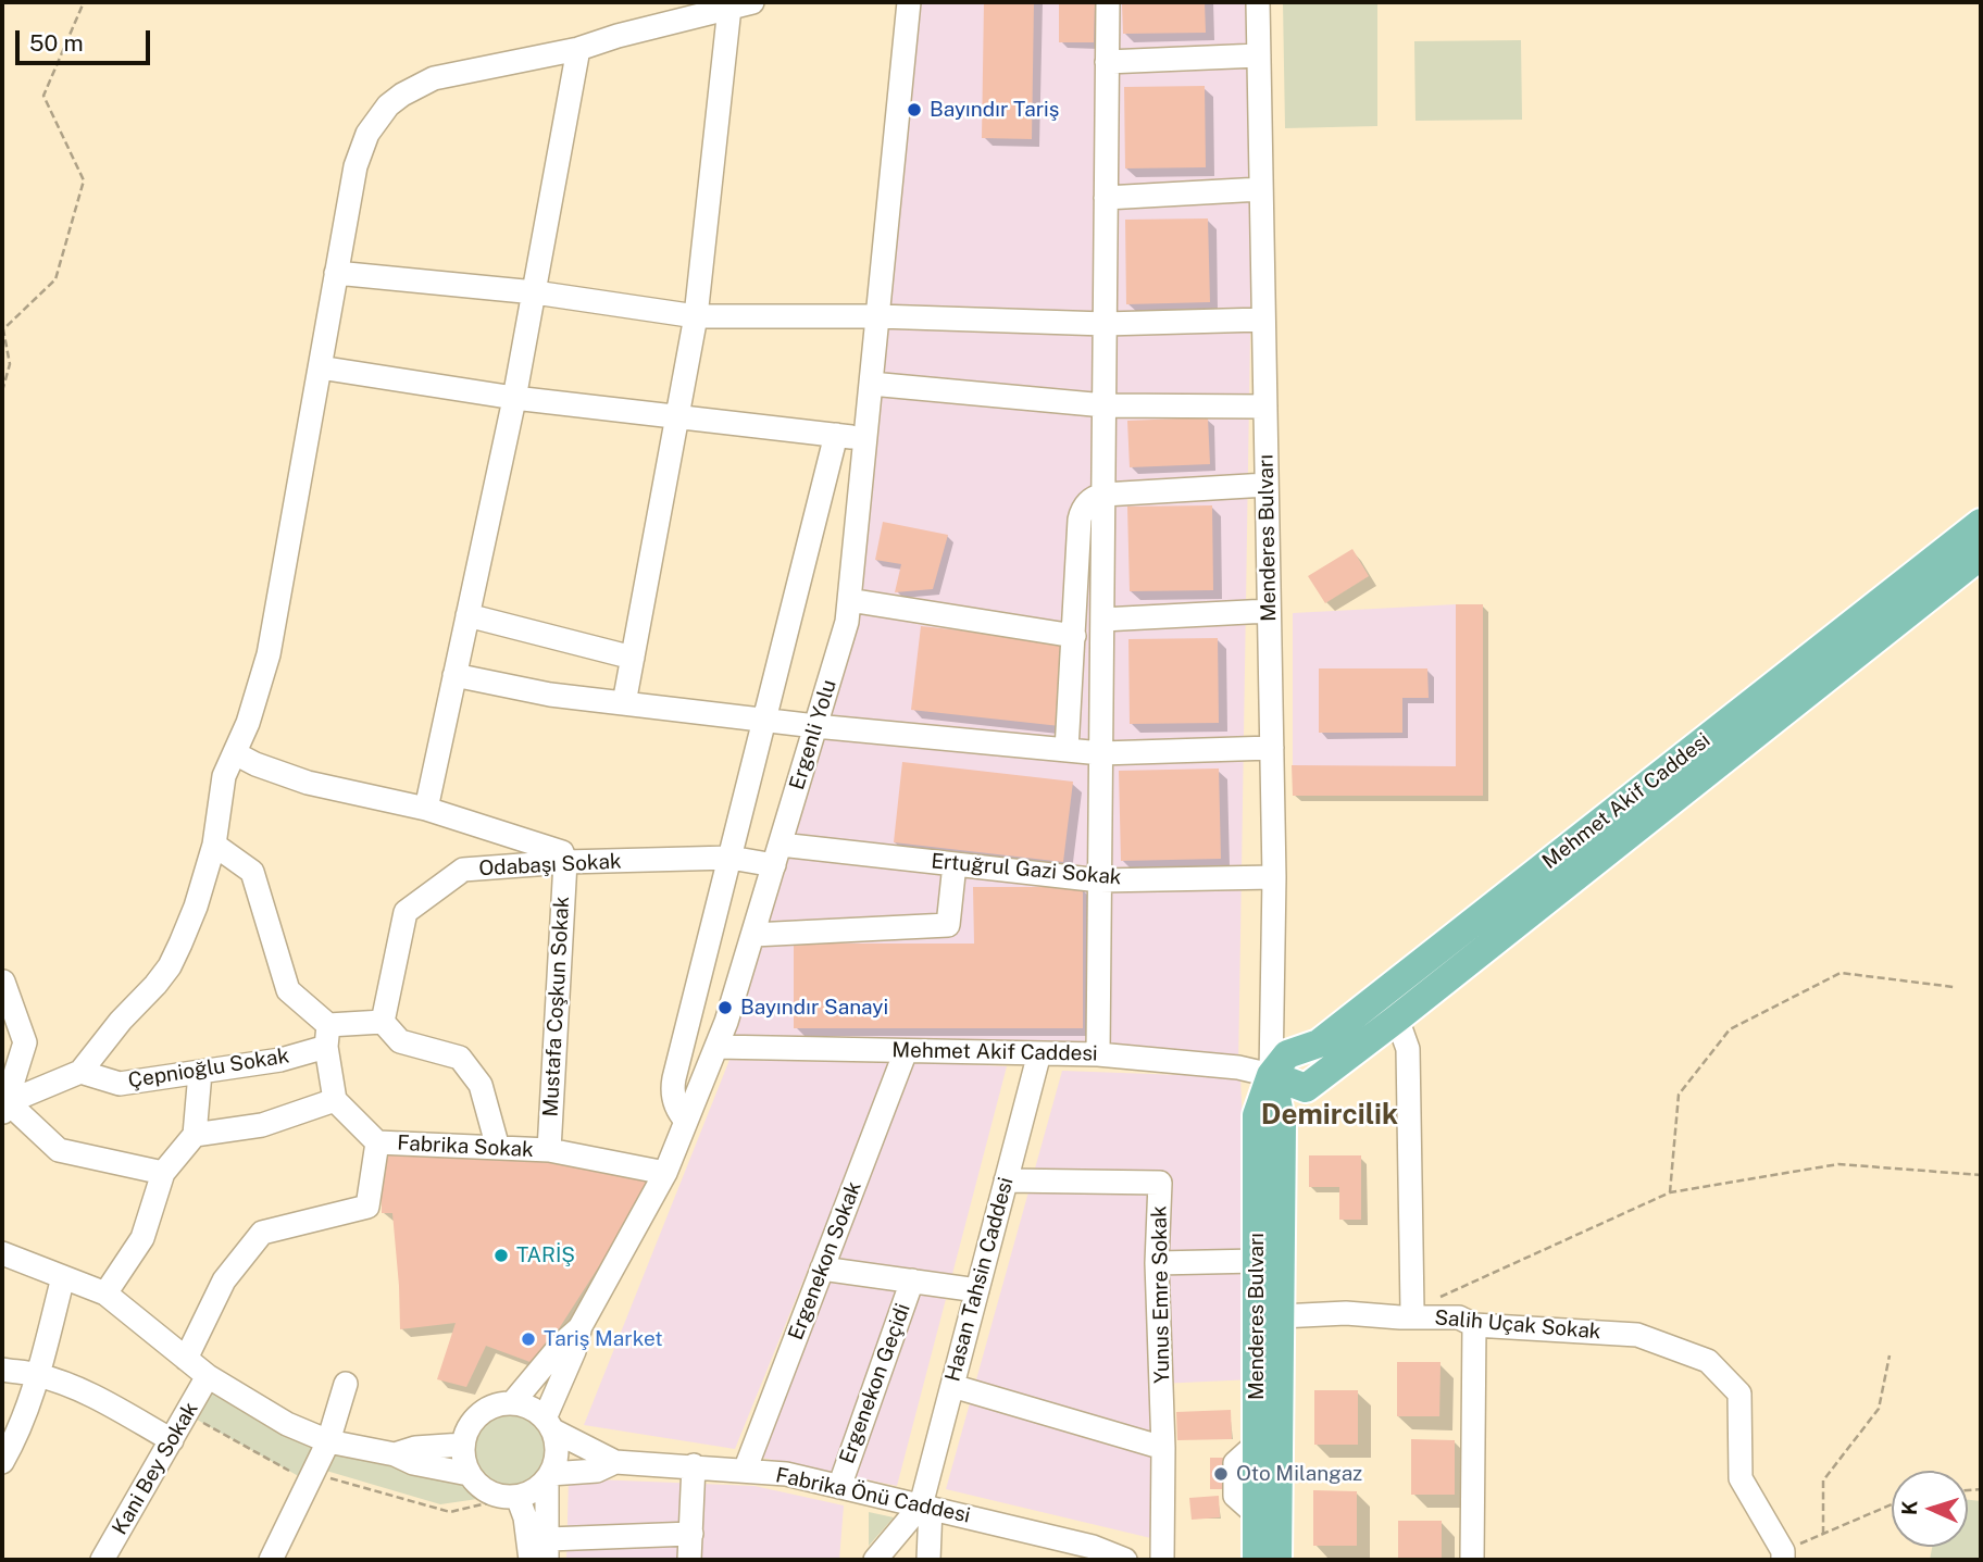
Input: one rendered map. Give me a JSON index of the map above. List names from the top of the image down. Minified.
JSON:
{"streets":{"main road":["Menderes Bulvarı","Mehmet Akif Caddesi"],"street":["Ergenli Yolu","Odabaşı Sokak","Ertuğrul Gazi Sokak","Mustafa Coşkun Sokak","Çepnioğlu Sokak","Fabrika Sokak","Ergenekon Sokak","Hasan Tahsin Caddesi","Yunus Emre Sokak","Salih Uçak Sokak","Ergenekon Geçidi","Kani Bey Sokak","Fabrika Önü Caddesi"]},"crossings":[["Menderes Bulvarı","Mehmet Akif Caddesi"],["Menderes Bulvarı","Ertuğrul Gazi Sokak"],["Menderes Bulvarı","Salih Uçak Sokak"],["Ergenli Yolu","Mehmet Akif Caddesi"],["Ergenli Yolu","Odabaşı Sokak"],["Ergenli Yolu","Ertuğrul Gazi Sokak"],["Ergenli Yolu","Fabrika Sokak"],["Ergenli Yolu","Fabrika Önü Caddesi"],["Mehmet Akif Caddesi","Ergenekon Sokak"],["Mehmet Akif Caddesi","Hasan Tahsin Caddesi"],["Odabaşı Sokak","Ertuğrul Gazi Sokak"],["Odabaşı Sokak","Mustafa Coşkun Sokak"],["Odabaşı Sokak","Çepnioğlu Sokak"],["Mustafa Coşkun Sokak","Fabrika Sokak"],["Ergenekon Sokak","Ergenekon Geçidi"],["Ergenekon Sokak","Fabrika Önü Caddesi"],["Hasan Tahsin Caddesi","Yunus Emre Sokak"],["Hasan Tahsin Caddesi","Ergenekon Geçidi"],["Hasan Tahsin Caddesi","Fabrika Önü Caddesi"],["Ergenekon Geçidi","Fabrika Önü Caddesi"]],"districts":["Demircilik"],"places":["Bayındır Tariş","Bayındır Sanayi","TARİŞ","Tariş Market","Oto Milangaz"],"scale_bar":"50 m","north":"left"}
